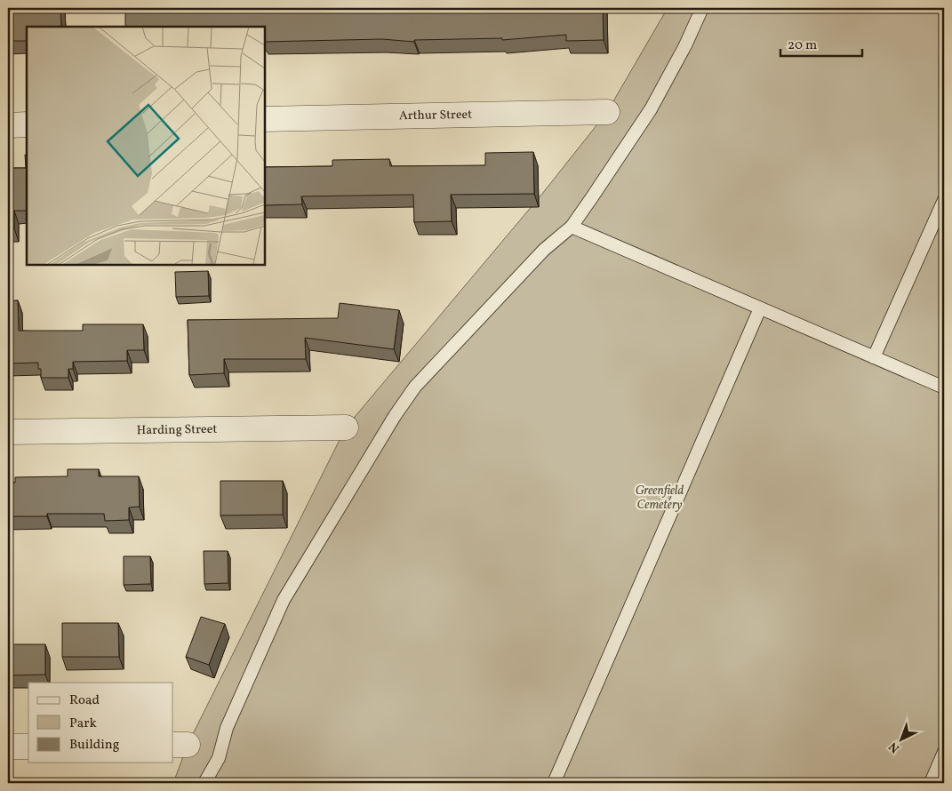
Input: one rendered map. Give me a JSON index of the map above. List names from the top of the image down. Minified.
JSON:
{"streets":{"street":["Arthur Street","Harding Street"]},"parks":["Greenfield Cemetery"],"legend":["Road","Park","Building"],"scale_bar":"20 m","north":"bottom left"}
